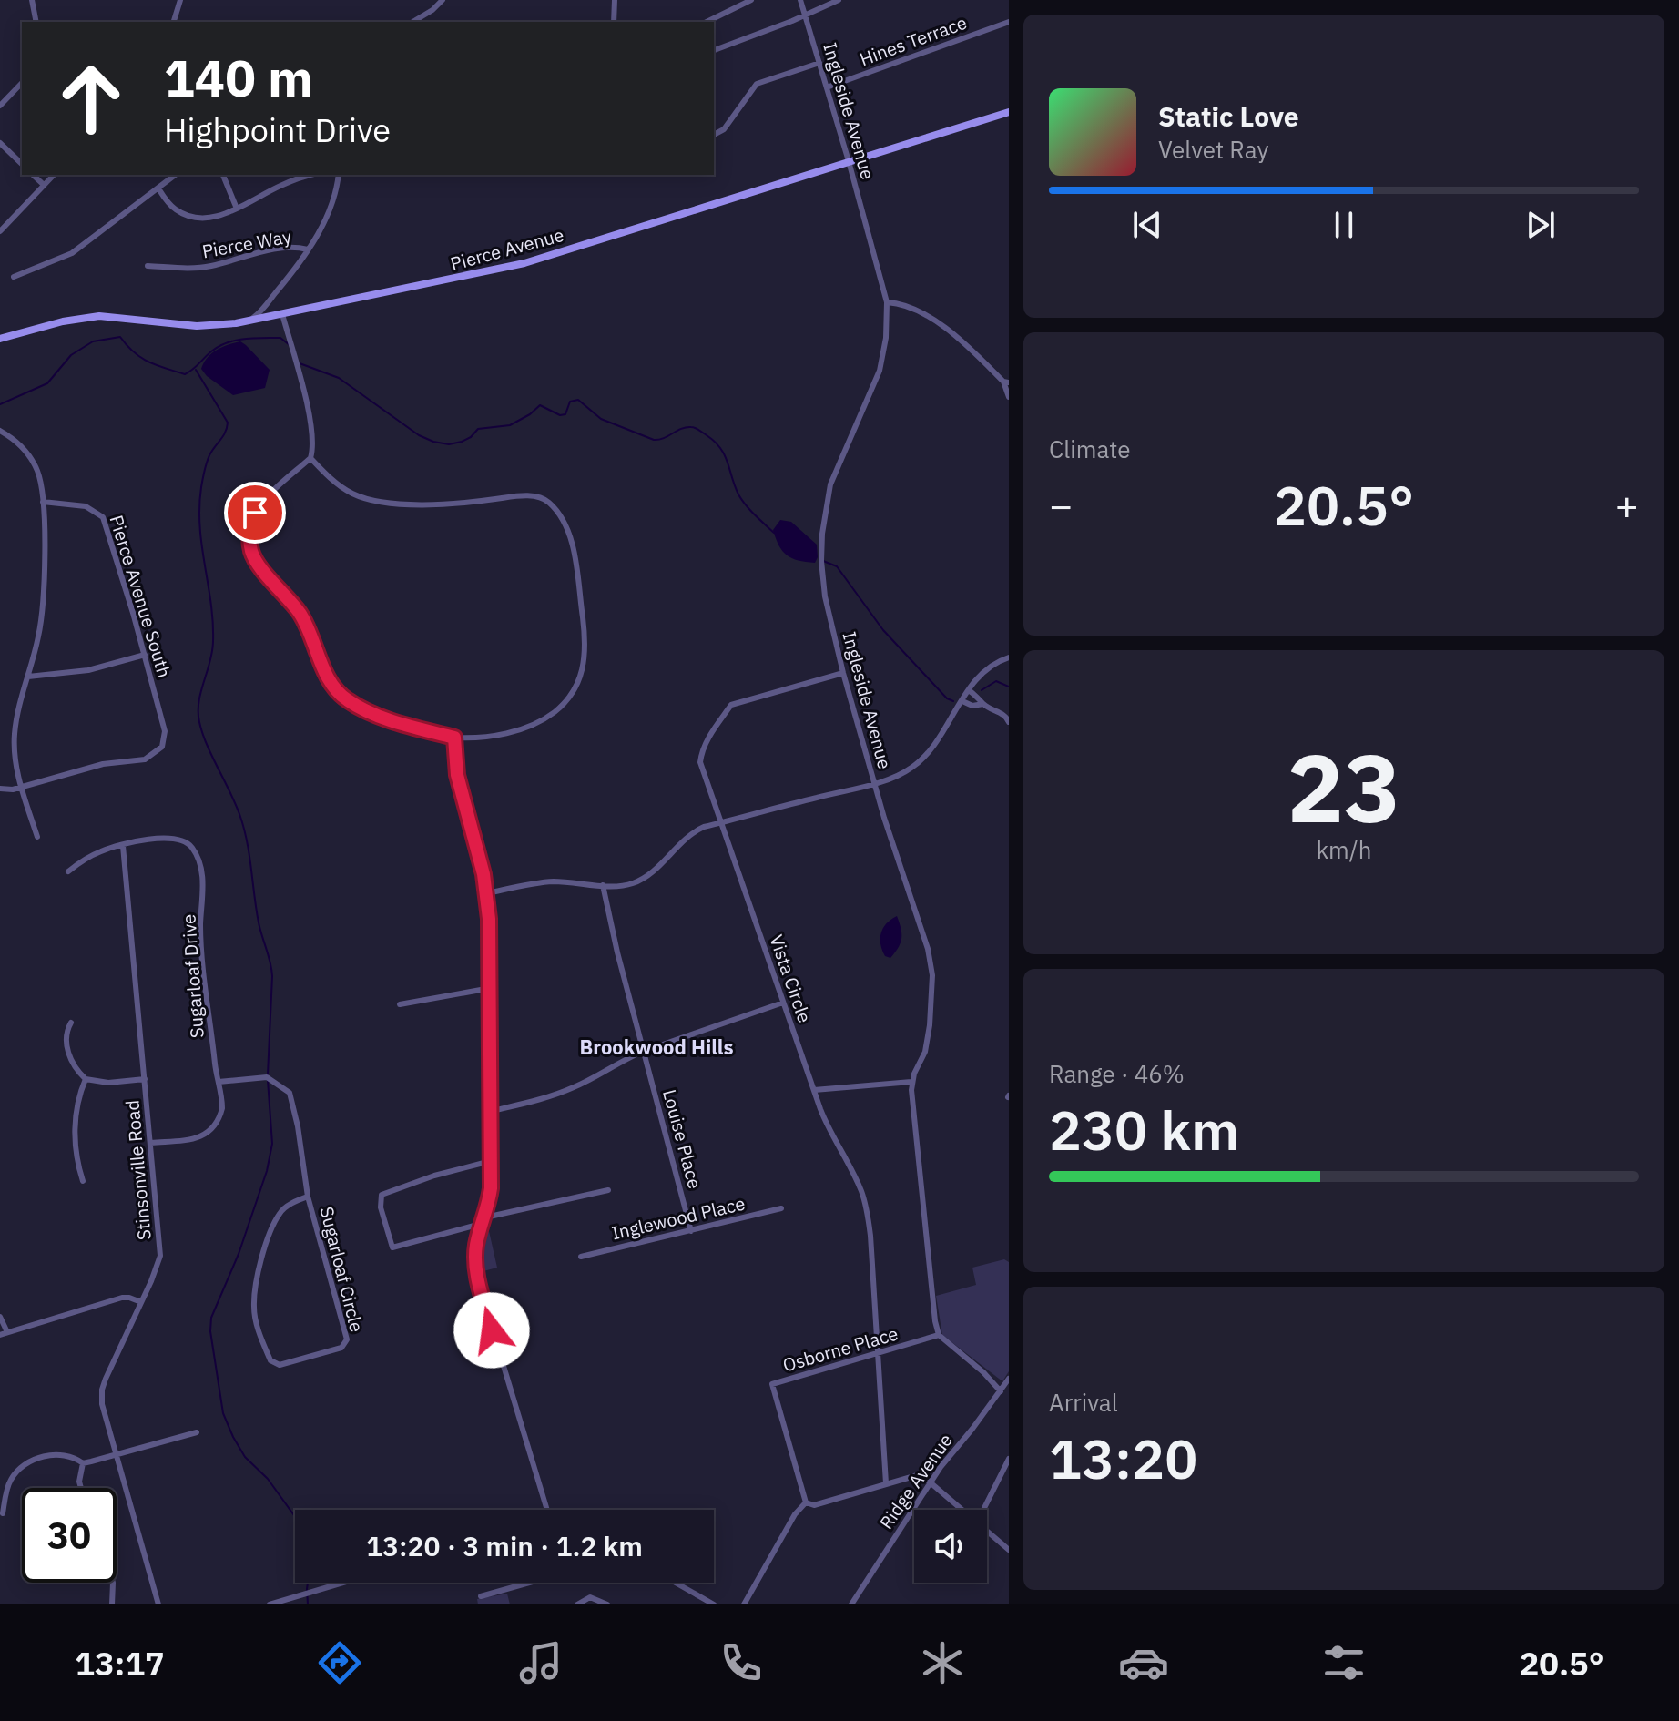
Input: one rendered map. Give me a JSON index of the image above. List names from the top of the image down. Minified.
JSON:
{"streets":{"main road":["Pierce Avenue"],"street":["Hines Terrace","Ingleside Avenue","Pierce Way","Pierce Avenue South","Sugarloaf Drive","Vista Circle","Louise Place","Stinsonville Road","Inglewood Place","Sugarloaf Circle","Osborne Place","Ridge Avenue"]},"crossings":[["Hines Terrace","Ingleside Avenue"],["Ingleside Avenue","Pierce Avenue"],["Ingleside Avenue","Vista Circle"],["Ingleside Avenue","Osborne Place"],["Sugarloaf Drive","Stinsonville Road"],["Sugarloaf Drive","Sugarloaf Circle"],["Vista Circle","Osborne Place"],["Louise Place","Inglewood Place"]],"districts":["Brookwood Hills"],"page":{"turn":["140 m","Highpoint Drive"],"song":["Static Love","Velvet Ray"],"tile":["Climate",["23","km/h"],["Range · 46%","230 km"],["Arrival","13:20"]],"heat":["−","20.5°","+"],"limit":"30","trip":"13:20 · 3 min · 1.2 km","tabs":["13:17","20.5°"]}}
